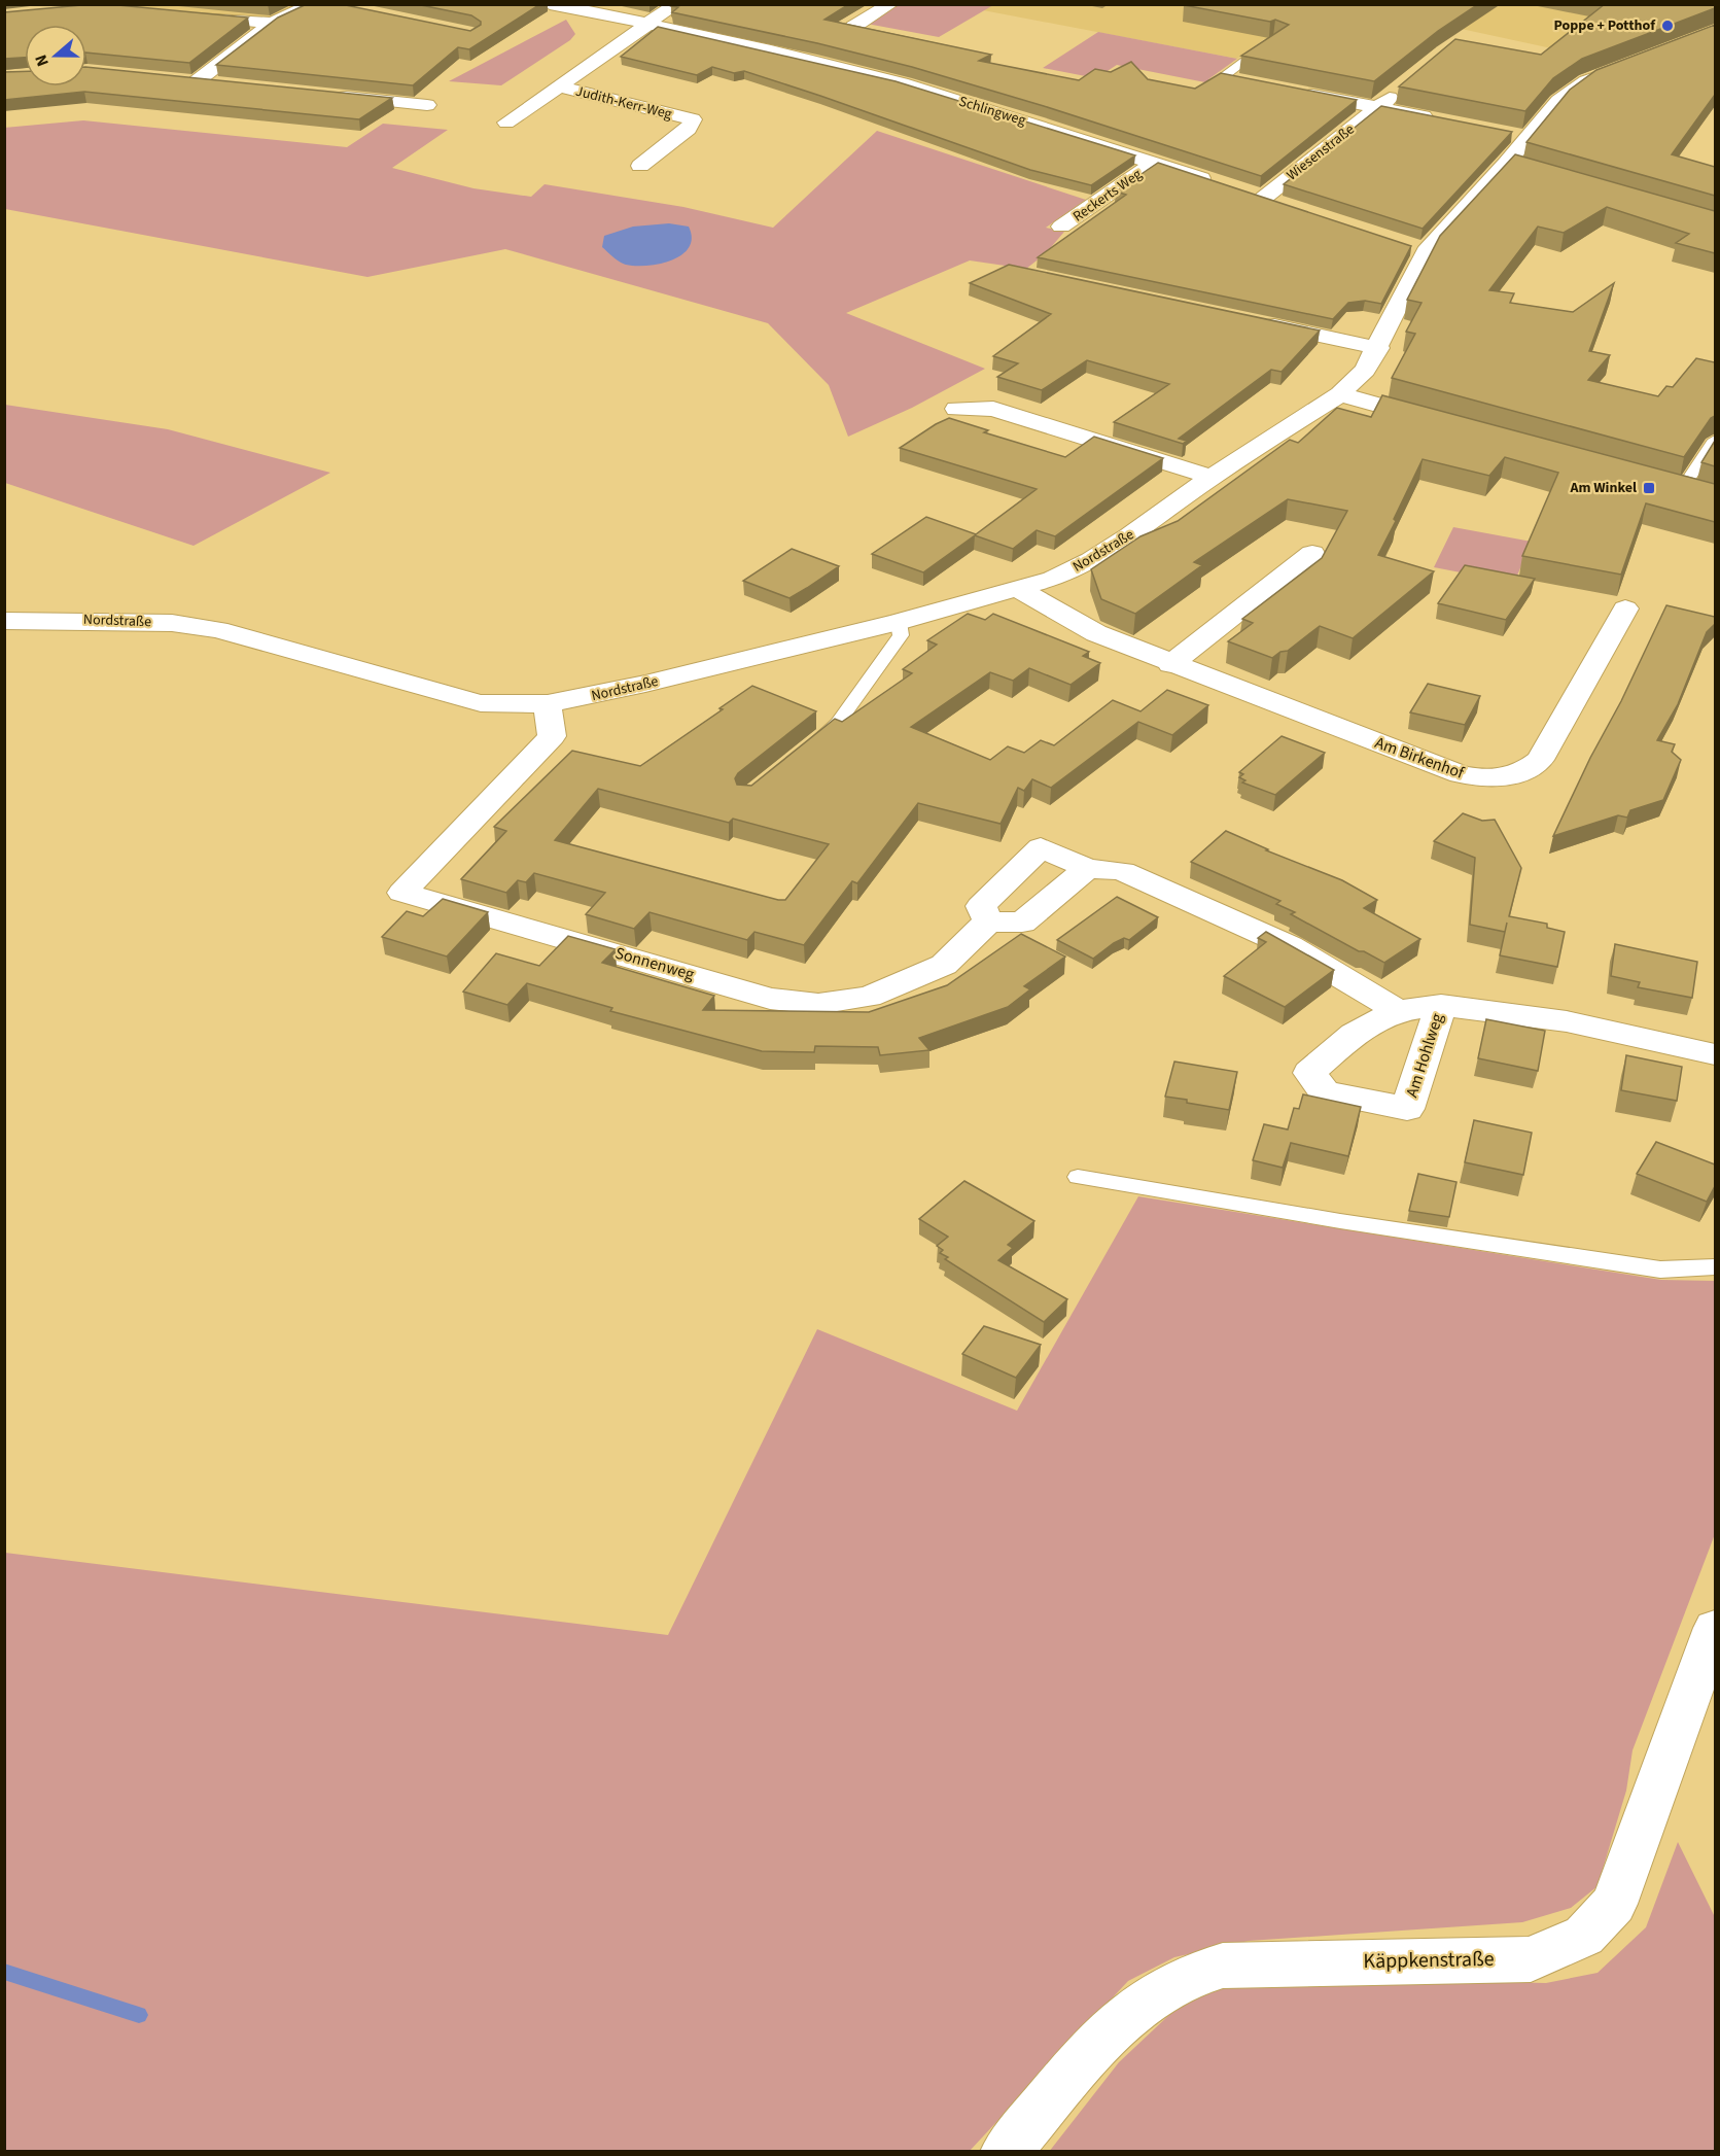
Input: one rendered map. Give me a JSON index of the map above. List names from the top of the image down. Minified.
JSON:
{"streets":{"street":["Judith-Kerr-Weg","Schlingweg","Wiesenstraße","Reckerts Weg","Nordstraße","Am Birkenhof","Sonnenweg","Am Hohlweg","Käppkenstraße"]},"crossings":[["Judith-Kerr-Weg","Schlingweg"],["Schlingweg","Reckerts Weg"],["Nordstraße","Am Birkenhof"],["Nordstraße","Sonnenweg"]],"places":{"other":["Poppe + Potthof"],"transit":["Am Winkel"]},"north":"left"}
